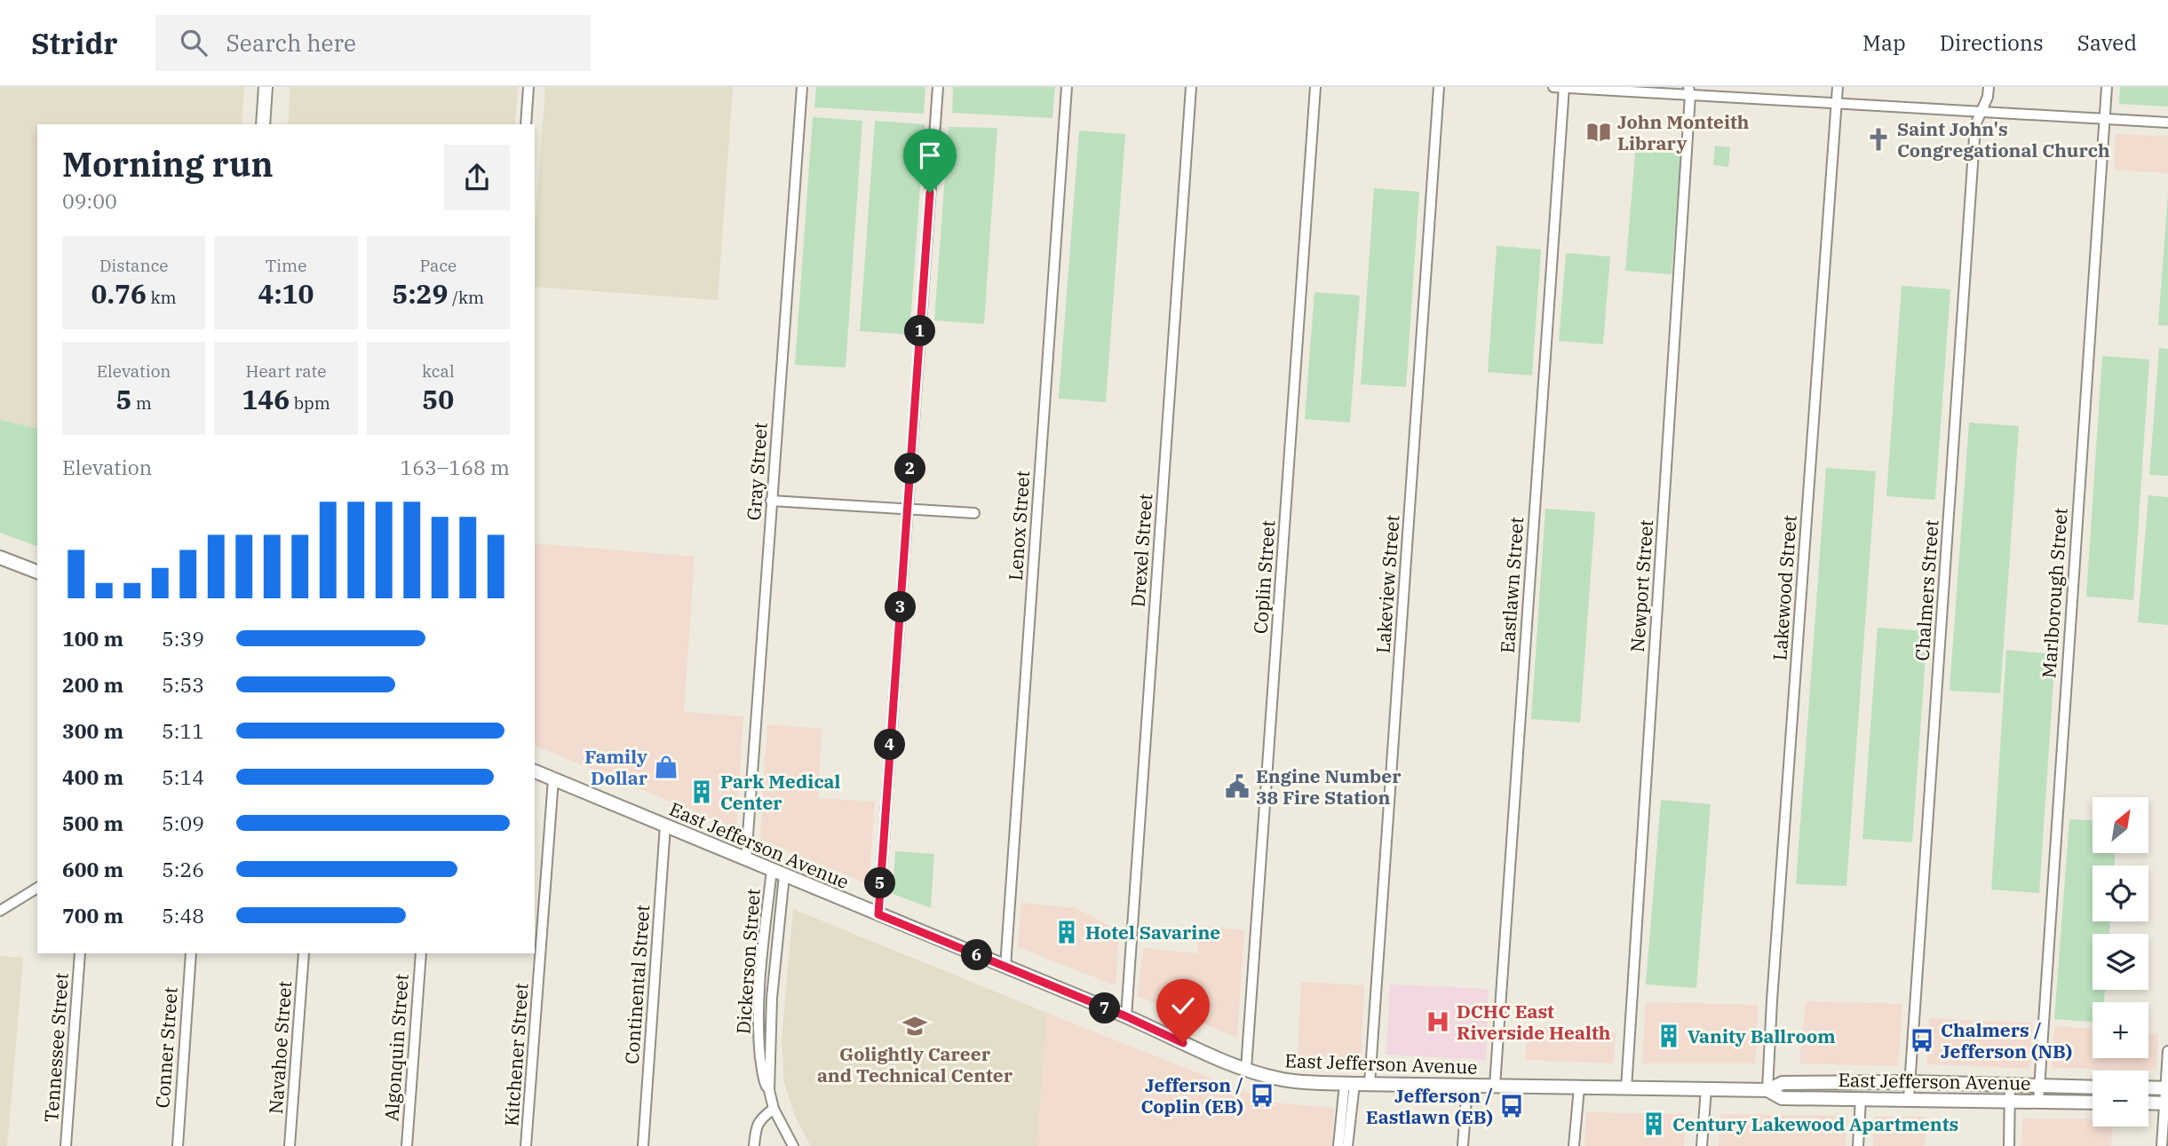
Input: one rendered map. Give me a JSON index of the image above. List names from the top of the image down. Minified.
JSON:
{"streets":{"main road":["East Jefferson Avenue"],"street":["Gray Street","Lenox Street","Drexel Street","Coplin Street","Lakeview Street","Eastlawn Street","Newport Street","Lakewood Street","Chalmers Street","Marlborough Street","Dickerson Street","Continental Street","Tennessee Street","Conner Street","Navahoe Street","Algonquin Street","Kitchener Street"]},"crossings":[["Gray Street","East Jefferson Avenue"],["Lenox Street","East Jefferson Avenue"],["Drexel Street","East Jefferson Avenue"],["Coplin Street","East Jefferson Avenue"],["Lakeview Street","East Jefferson Avenue"],["Eastlawn Street","East Jefferson Avenue"],["Newport Street","East Jefferson Avenue"],["Lakewood Street","East Jefferson Avenue"],["Chalmers Street","East Jefferson Avenue"],["Marlborough Street","East Jefferson Avenue"],["East Jefferson Avenue","Dickerson Street"],["East Jefferson Avenue","Continental Street"],["East Jefferson Avenue","Kitchener Street"]],"places":{"library":["John Monteith Library"],"church":["Saint John's Congregational Church"],"shop":["Family Dollar"],"public building":["Engine Number 38 Fire Station"],"building":["Park Medical Center","Hotel Savarine","Vanity Ballroom","Century Lakewood Apartments"],"hospital":["DCHC East Riverside Health"],"school or university":["Golightly Career and Technical Center"],"bus stop":["Chalmers / Jefferson (NB)","Jefferson / Coplin (EB)","Jefferson / Eastlawn (EB)"]},"north":"top right","page":{"header":"Stridr","search":"Search here","nav":["Map","Directions","Saved"],"heading":["Morning run","09:00"],"stats":[["Distance","0.76 km"],["Time","4:10"],["Pace","5:29 /km"],["Elevation","5 m"],["Heart rate","146 bpm"],["kcal","50"]],"pins":["1","2","3","4","5","6","7"],"chart":["Elevation","163–168 m"],"list":[{"name":"100 m","note":"5:39"},{"name":"200 m","note":"5:53"},{"name":"300 m","note":"5:11"},{"name":"400 m","note":"5:14"},{"name":"500 m","note":"5:09"},{"name":"600 m","note":"5:26"},{"name":"700 m","note":"5:48"}],"map_buttons":["+","−"]}}
